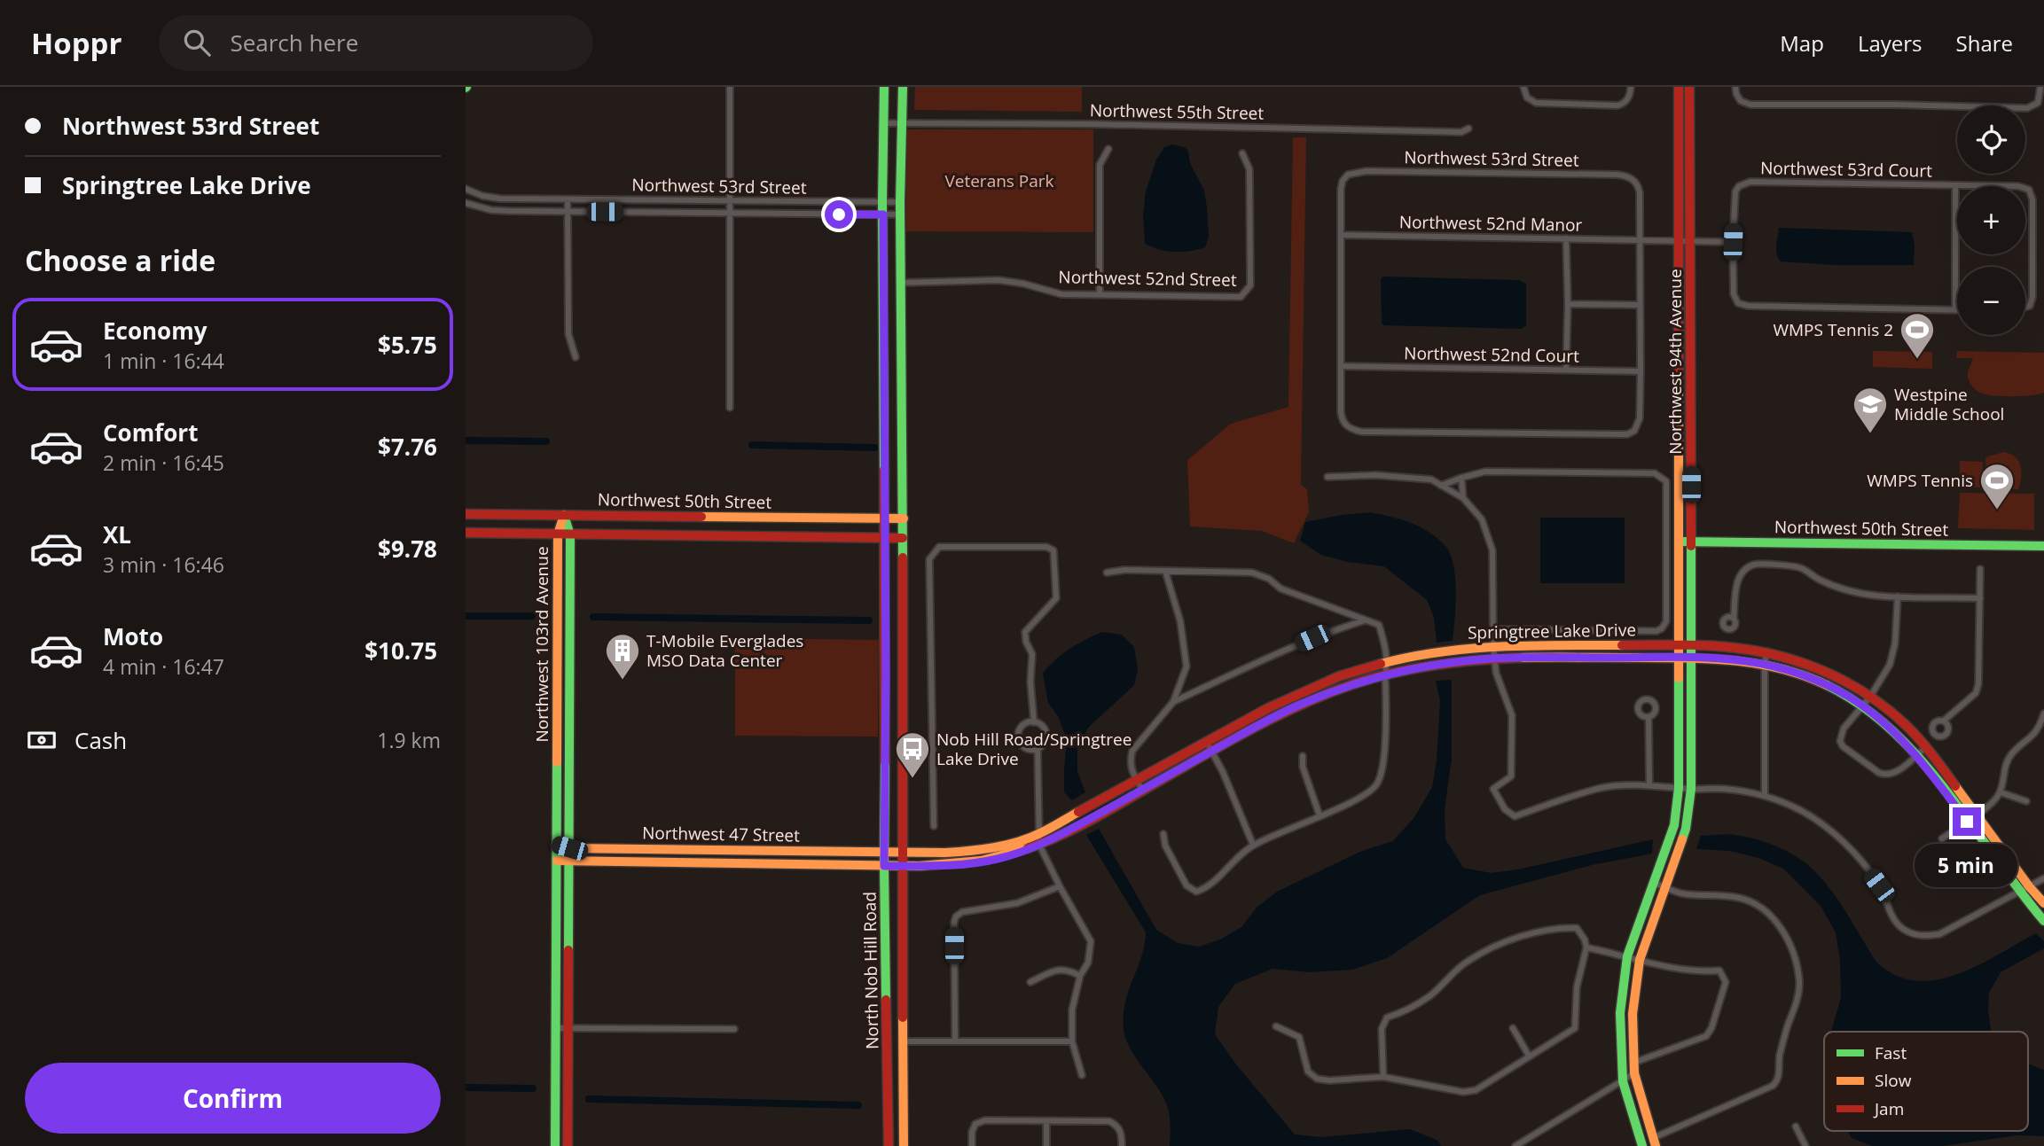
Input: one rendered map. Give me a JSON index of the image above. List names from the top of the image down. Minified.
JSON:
{"streets":{"street":["Northwest 55th Street","Northwest 53rd Street","Northwest 53rd Court","Northwest 52nd Manor","Northwest 52nd Street","Northwest 52nd Court","Northwest 94th Avenue","Northwest 50th Street","Springtree Lake Drive","Northwest 103rd Avenue","Northwest 47 Street","North Nob Hill Road"]},"crossings":[["Northwest 55th Street","North Nob Hill Road"],["Northwest 53rd Street","Northwest 52nd Manor"],["Northwest 53rd Street","North Nob Hill Road"],["Northwest 53rd Court","Northwest 52nd Manor"],["Northwest 52nd Manor","Northwest 94th Avenue"],["Northwest 52nd Street","North Nob Hill Road"],["Northwest 94th Avenue","Northwest 50th Street"],["Northwest 94th Avenue","Springtree Lake Drive"],["Northwest 50th Street","Northwest 103rd Avenue"],["Northwest 50th Street","North Nob Hill Road"],["Springtree Lake Drive","Northwest 47 Street"],["Springtree Lake Drive","North Nob Hill Road"],["Northwest 103rd Avenue","Northwest 47 Street"],["Northwest 47 Street","North Nob Hill Road"]],"parks":["Veterans Park"],"places":{"sports":["WMPS Tennis 2","WMPS Tennis"],"school or university":["Westpine Middle School"],"building":["T-Mobile Everglades MSO Data Center"],"bus stop":["Nob Hill Road/Springtree Lake Drive"]},"legend":["Fast","Slow","Jam"],"page":{"header":"Hoppr","search":"Search here","nav":["Map","Layers","Share"],"banner":["Northwest 53rd Street","Springtree Lake Drive"],"map_buttons":["+","−"],"heading":"Choose a ride","list":[{"name":"Economy","note":"1 min · 16:44","value":"$5.75"},{"name":"Comfort","note":"2 min · 16:45","value":"$7.76"},{"name":"XL","note":"3 min · 16:46","value":"$9.78"},{"name":"Moto","note":"4 min · 16:47","value":"$10.75"}],"pay":["Cash","1.9 km"],"bubble":"5 min","buttons":"Confirm"}}
